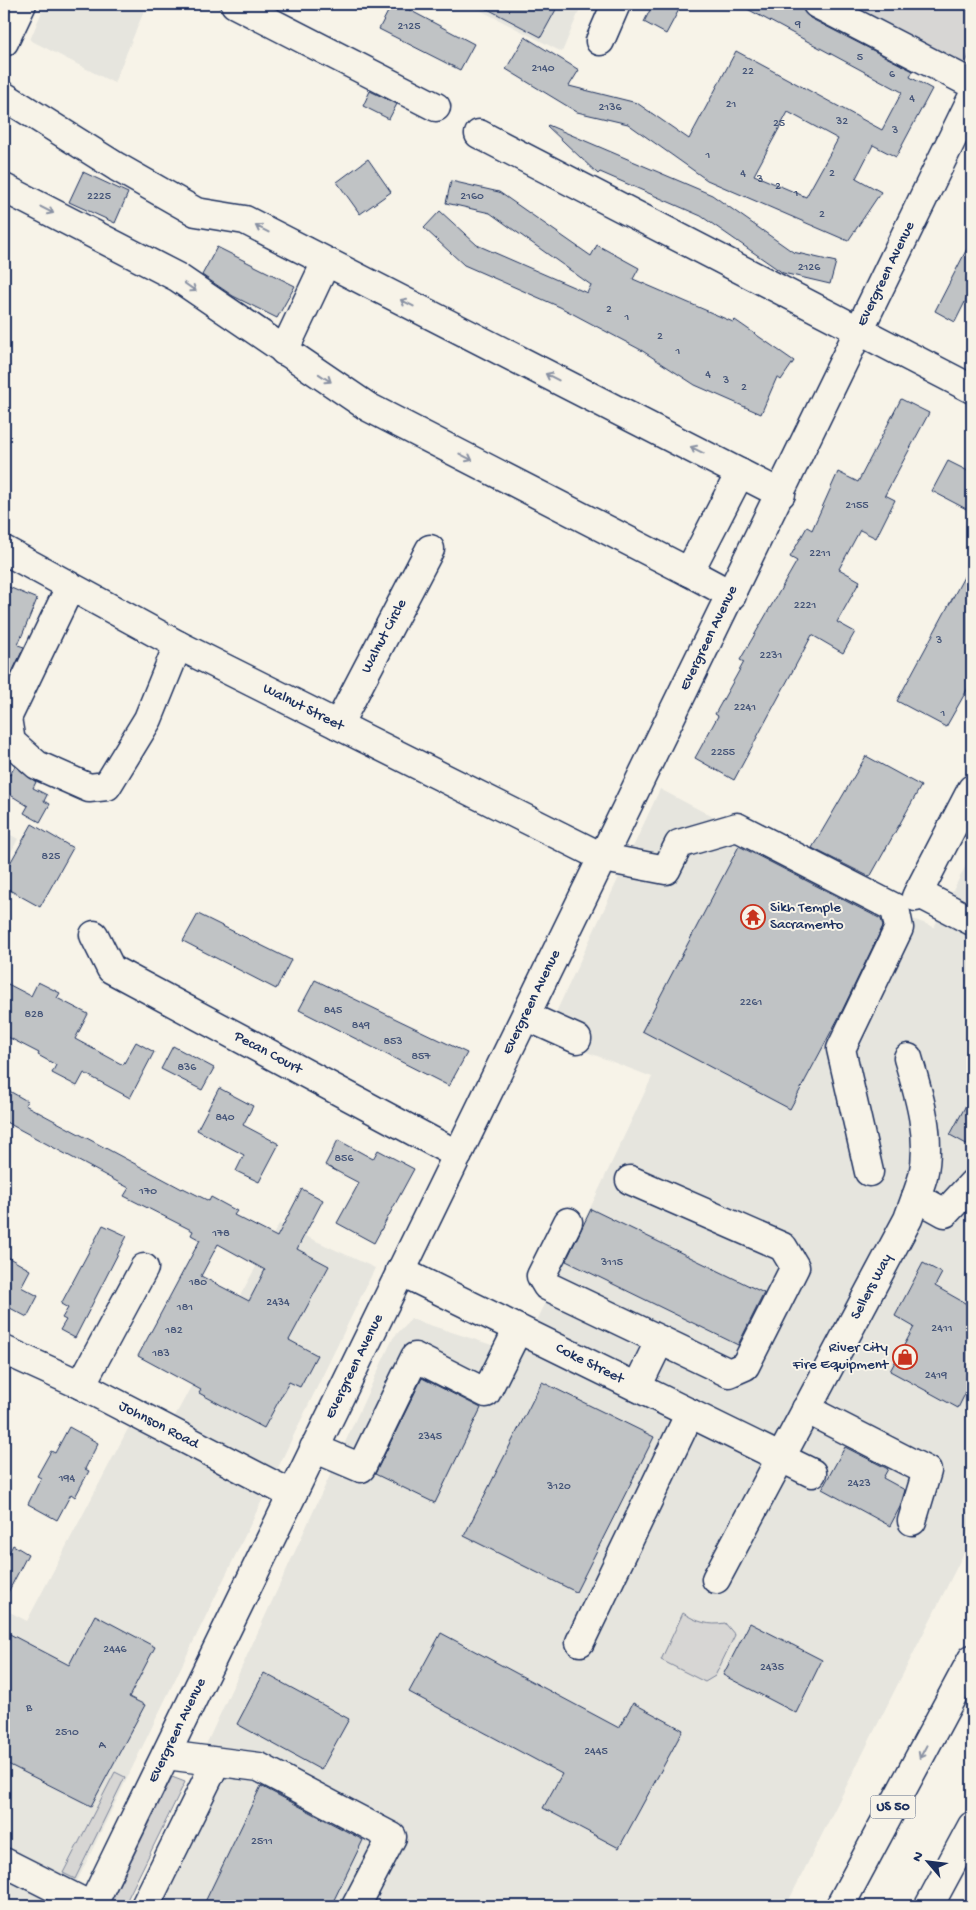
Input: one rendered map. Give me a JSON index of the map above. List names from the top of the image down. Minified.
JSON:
{"streets":{"main road":["Evergreen Avenue","Walnut Circle","Walnut Street","Pecan Court","Sellers Way","Coke Street","Johnson Road","US 50"]},"crossings":[["Evergreen Avenue","Walnut Street"],["Evergreen Avenue","Pecan Court"],["Evergreen Avenue","Coke Street"],["Evergreen Avenue","Johnson Road"],["Walnut Circle","Walnut Street"],["Sellers Way","Coke Street"]],"places":{"temple":["Sikh Temple Sacramento"],"shop":["River City Fire Equipment"]},"house_numbers":["9","2125","5","2140","22","6","4","21","2136","32","25","3","1","4","2","3","2","1","2225","2160","2","2126","2","1","2","1","4","3","2","2155","2211","2221","3","2231","2241","1","2255","825","2261","845","828","849","853","857","836","840","856","170","178","3115","180","2434","181","2411","182","183","2419","2345","194","2423","3120","2446","2435","B","2510","A","2445","2511"],"north":"top left"}
